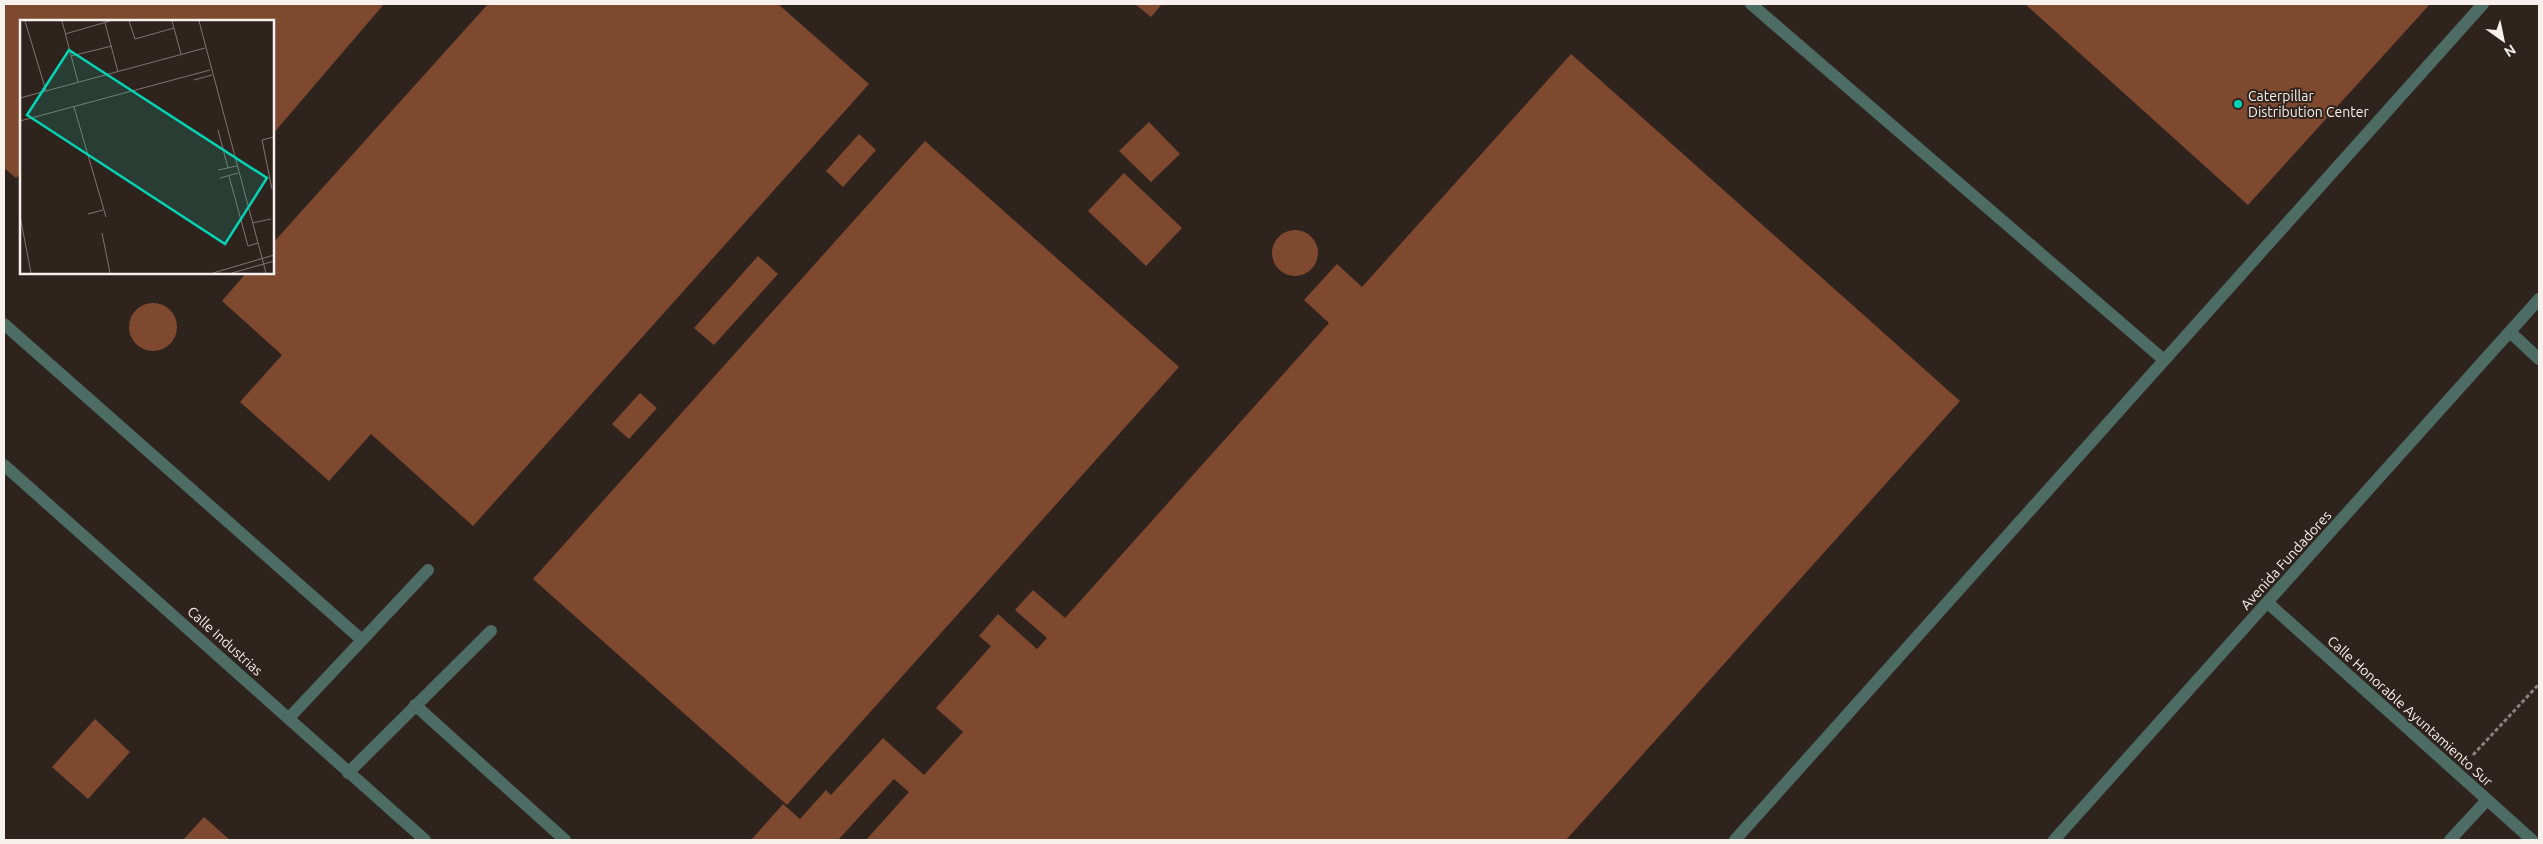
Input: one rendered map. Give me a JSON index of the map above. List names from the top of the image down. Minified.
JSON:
{"streets":{"street":["Avenida Fundadores","Calle Industrias","Calle Honorable Ayuntamiento Sur"]},"crossings":[["Avenida Fundadores","Calle Honorable Ayuntamiento Sur"]],"places":["Caterpillar Distribution Center"],"north":"bottom right"}
